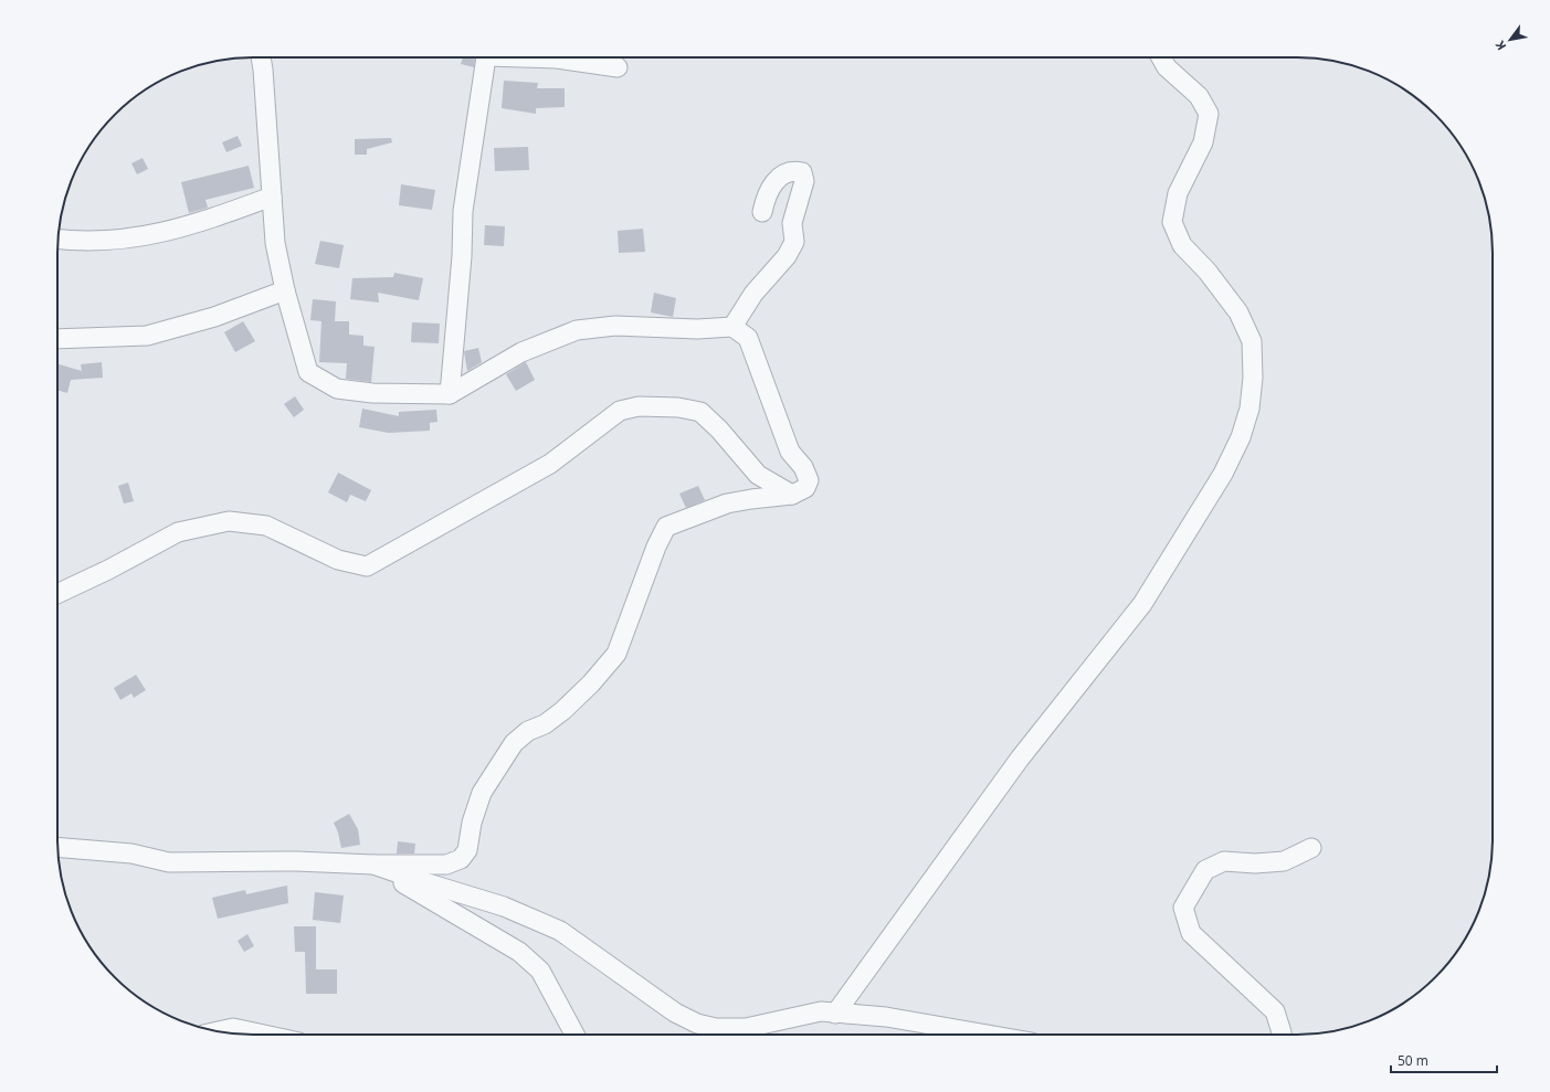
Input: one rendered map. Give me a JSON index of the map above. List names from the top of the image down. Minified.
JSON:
{"scale_bar":"50 m","north":"bottom left"}
